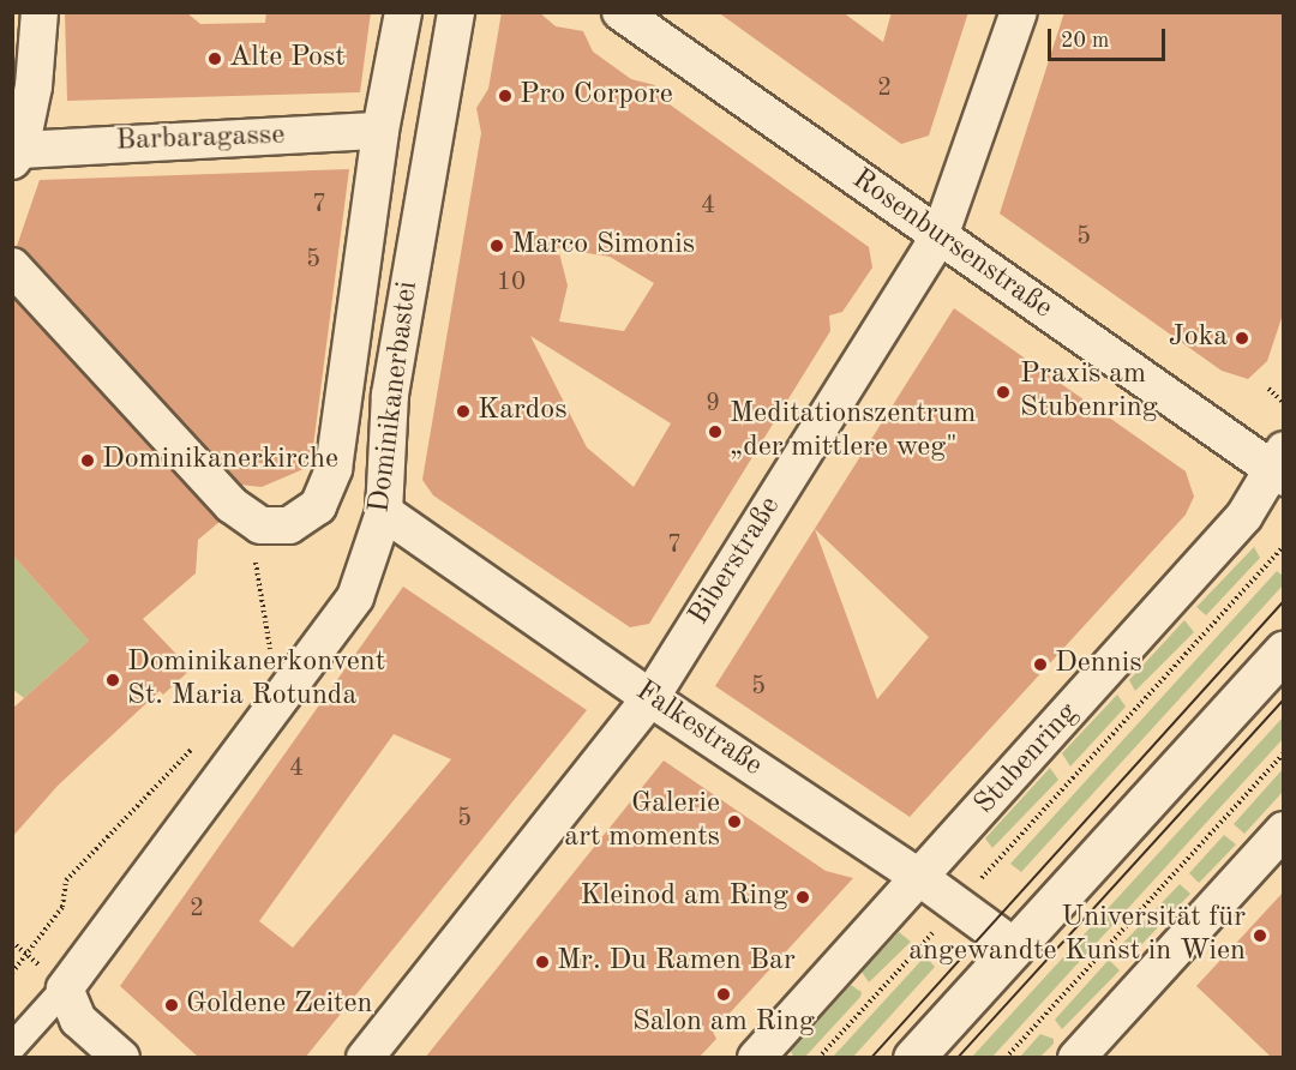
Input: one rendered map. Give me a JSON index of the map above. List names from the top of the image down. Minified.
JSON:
{"streets":{"street":["Barbaragasse","Rosenbursenstraße","Dominikanerbastei","Biberstraße","Falkestraße","Stubenring"]},"crossings":[["Barbaragasse","Dominikanerbastei"],["Rosenbursenstraße","Biberstraße"],["Rosenbursenstraße","Stubenring"],["Dominikanerbastei","Falkestraße"],["Biberstraße","Falkestraße"],["Falkestraße","Stubenring"]],"places":["Alte Post","Pro Corpore","Marco Simonis","Joka","Praxis am Stubenring","Kardos","Meditationszentrum „der mittlere weg\"","Dominikanerkirche","Dennis","Dominikanerkonvent St. Maria Rotunda","Galerie art moments","Kleinod am Ring","Universität für angewandte Kunst in Wien","Mr. Du Ramen Bar","Salon am Ring","Goldene Zeiten"],"house_numbers":["2","7","4","5","5","10","9","7","5","4","5","2"],"scale_bar":"20 m"}
